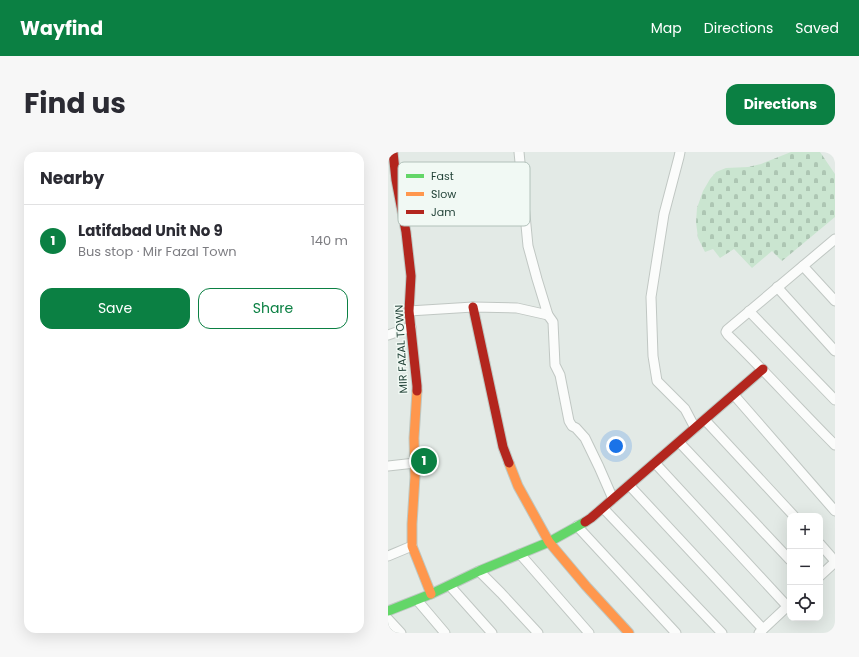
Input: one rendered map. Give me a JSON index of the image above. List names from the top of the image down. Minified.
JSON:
{"streets":{"street":["MIR FAZAL TOWN"]},"legend":["Fast","Slow","Jam"],"page":{"header":"Wayfind","nav":["Map","Directions","Saved"],"title":"Find us","buttons":["Directions",["Save","Share"]],"heading":"Nearby","list":[{"mark":"1","name":"Latifabad Unit No 9","note":"Bus stop · Mir Fazal Town","value":"140 m"}],"pins":"1","map_buttons":["+","−"]}}
